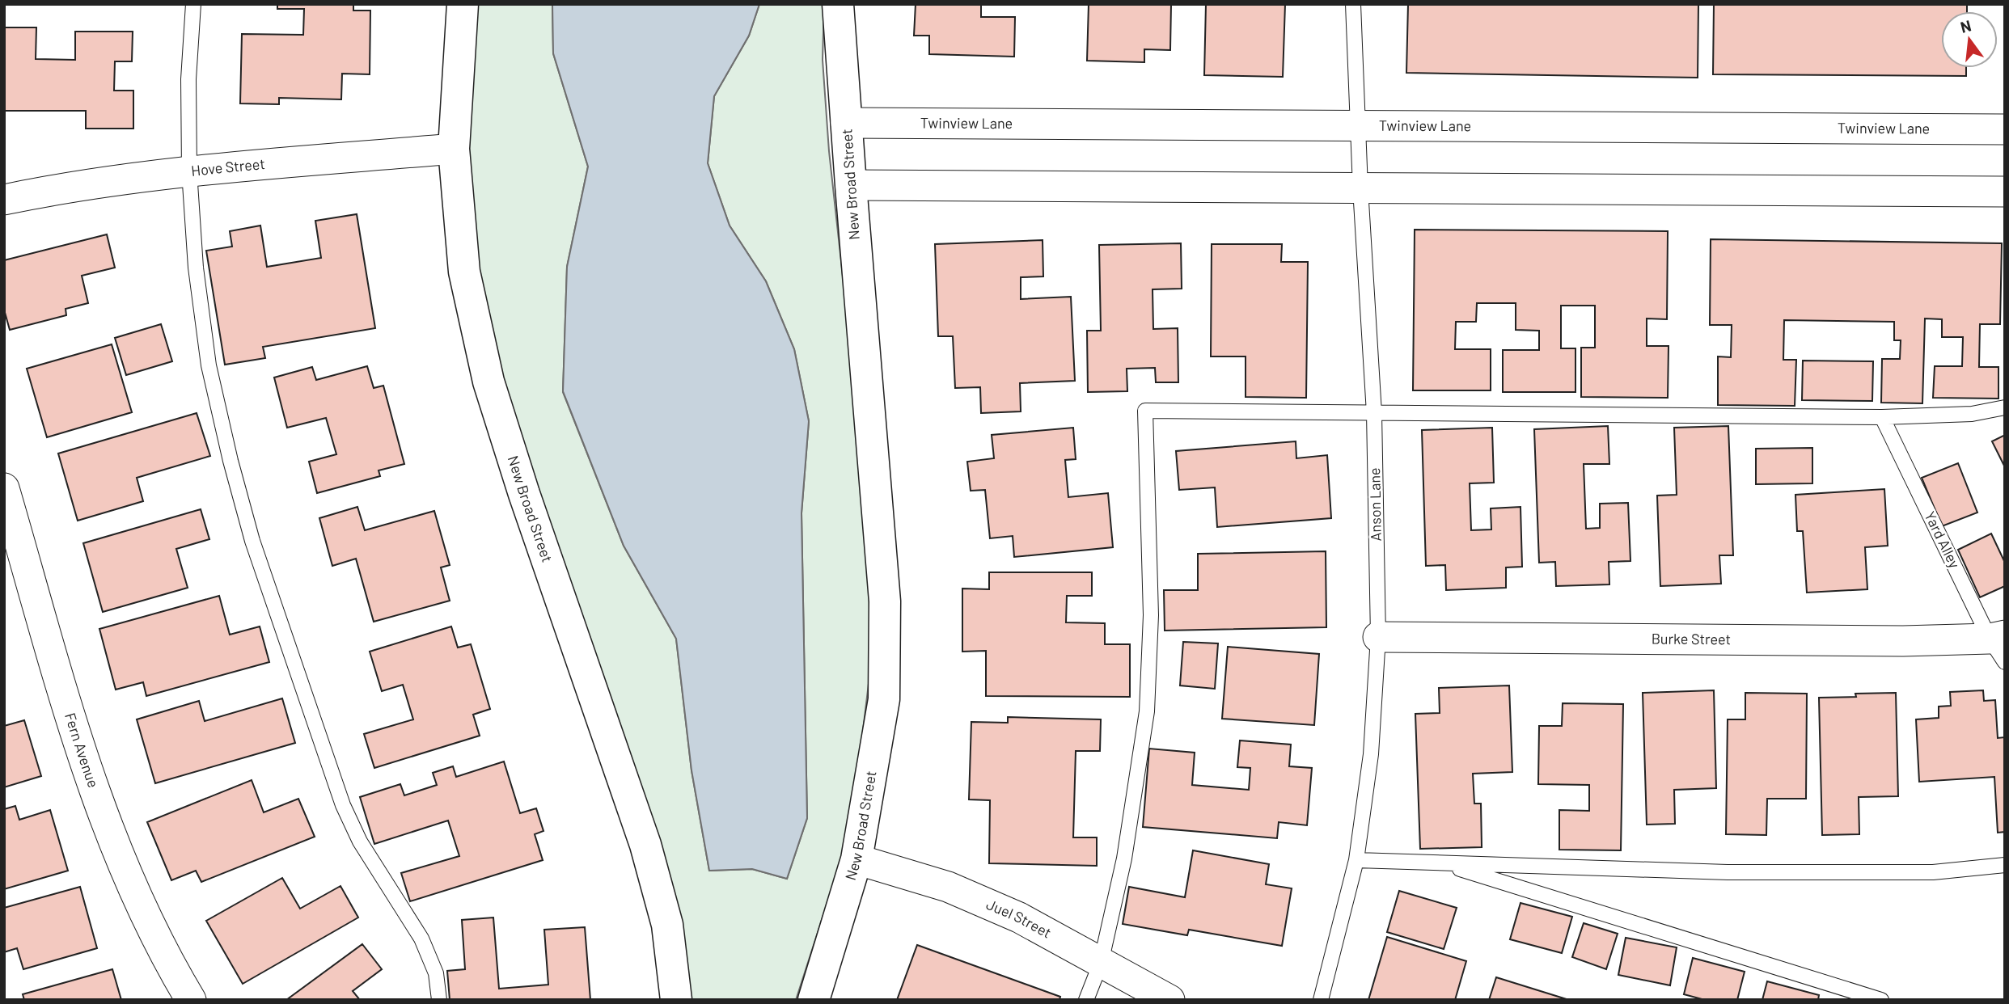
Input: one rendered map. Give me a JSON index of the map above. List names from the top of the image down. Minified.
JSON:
{"streets":{"street":["Twinview Lane","Hove Street","New Broad Street","Burke Street","Fern Avenue","Juel Street"],"lane":["Anson Lane","Yard Alley"]},"crossings":[["Twinview Lane","New Broad Street"],["Twinview Lane","Anson Lane"],["Hove Street","New Broad Street"],["New Broad Street","Juel Street"],["Anson Lane","Burke Street"],["Yard Alley","Burke Street"]],"north":"top"}
